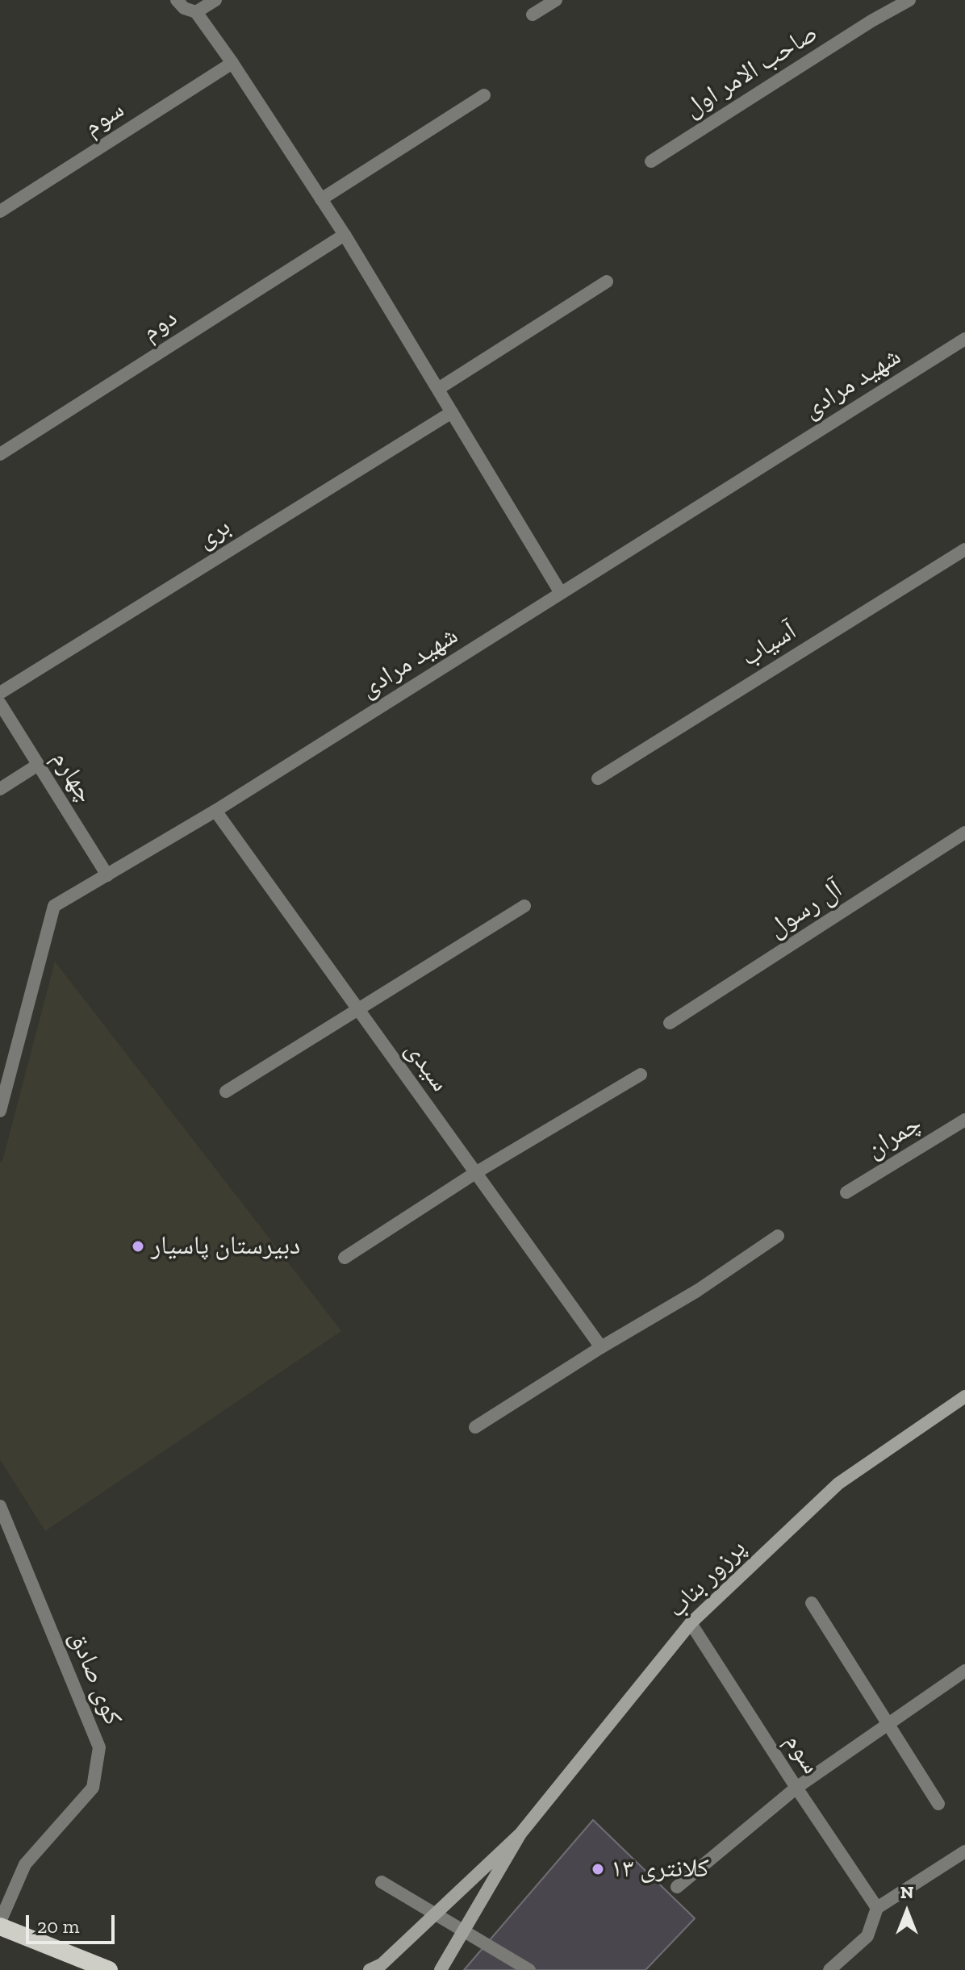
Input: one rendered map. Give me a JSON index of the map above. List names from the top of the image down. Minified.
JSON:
{"streets":{"main road":["پرزور بناب"],"street":["صاحب الامر اول","سوم","دوم","شهید مرادی","بری","آسیاب","چهارم","آل رسول","سیدی","چمران","کوی صادق"]},"crossings":[["سوم","پرزور بناب"],["شهید مرادی","چهارم"],["شهید مرادی","سیدی"]],"places":["دبیرستان پاسیار","کلانتری ۱۳"],"scale_bar":"20 m","north":"top"}
